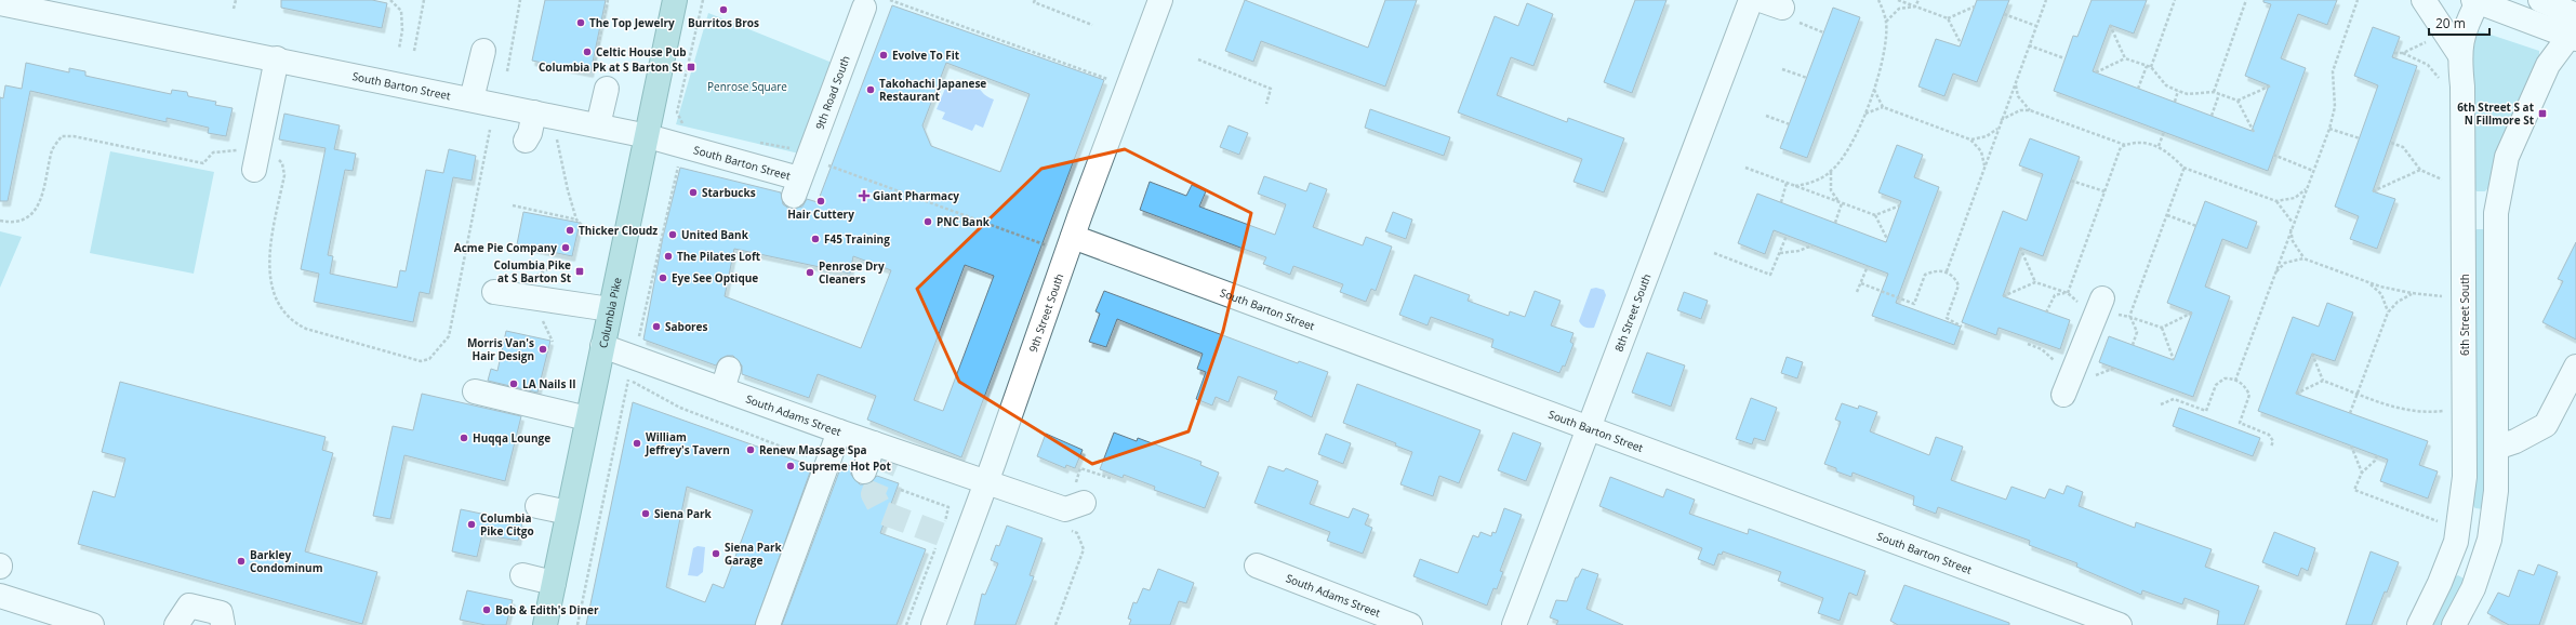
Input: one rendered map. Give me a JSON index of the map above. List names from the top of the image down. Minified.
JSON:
{"streets":{"main road":["Columbia Pike"],"street":["South Barton Street","9th Road South","9th Street South","8th Street South","6th Street South","South Adams Street"]},"crossings":[["South Barton Street","9th Road South"],["South Barton Street","Columbia Pike"],["South Barton Street","9th Street South"],["South Barton Street","8th Street South"],["Columbia Pike","South Adams Street"],["9th Street South","South Adams Street"]],"parks":["Penrose Square"],"places":{"other":["Burritos Bros","The Top Jewelry","Celtic House Pub","Evolve To Fit","Takohachi Japanese Restaurant","Starbucks","Hair Cuttery","PNC Bank","Thicker Cloudz","United Bank","F45 Training","Acme Pie Company","The Pilates Loft","Penrose Dry Cleaners","Eye See Optique","Sabores","Morris Van's Hair Design","LA Nails II","Huqqa Lounge","William Jeffrey's Tavern","Renew Massage Spa","Supreme Hot Pot","Siena Park","Columbia Pike Citgo","Siena Park Garage","Barkley Condominum","Bob & Edith's Diner"],"transit":["Columbia Pk at S Barton St","6th Street S at N Fillmore St","Columbia Pike at S Barton St"],"health":["Giant Pharmacy"]},"scale_bar":"20 m"}
